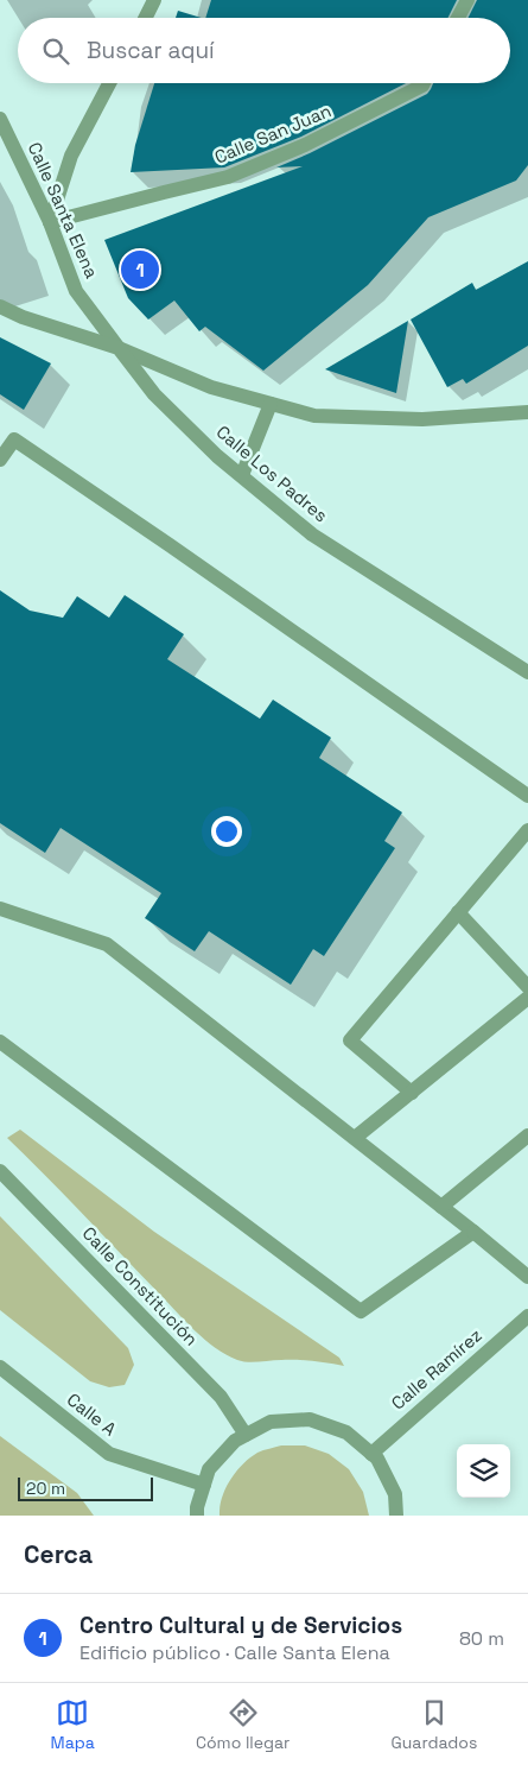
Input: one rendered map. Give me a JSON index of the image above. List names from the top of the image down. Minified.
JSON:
{"streets":{"street":["Calle San Juan","Calle Santa Elena","Calle Los Padres","Calle Constitución","Calle Ramírez","Calle A"]},"crossings":[["Calle San Juan","Calle Santa Elena"],["Calle Santa Elena","Calle Los Padres"]],"scale_bar":"20 m","page":{"search":"Buscar aquí","pins":"1","scale":"20 m","heading":"Cerca","list":[{"mark":"1","name":"Centro Cultural y de Servicios","note":"Edificio público · Calle Santa Elena","value":"80 m"}],"nav":["Mapa","Cómo llegar","Guardados"]}}
